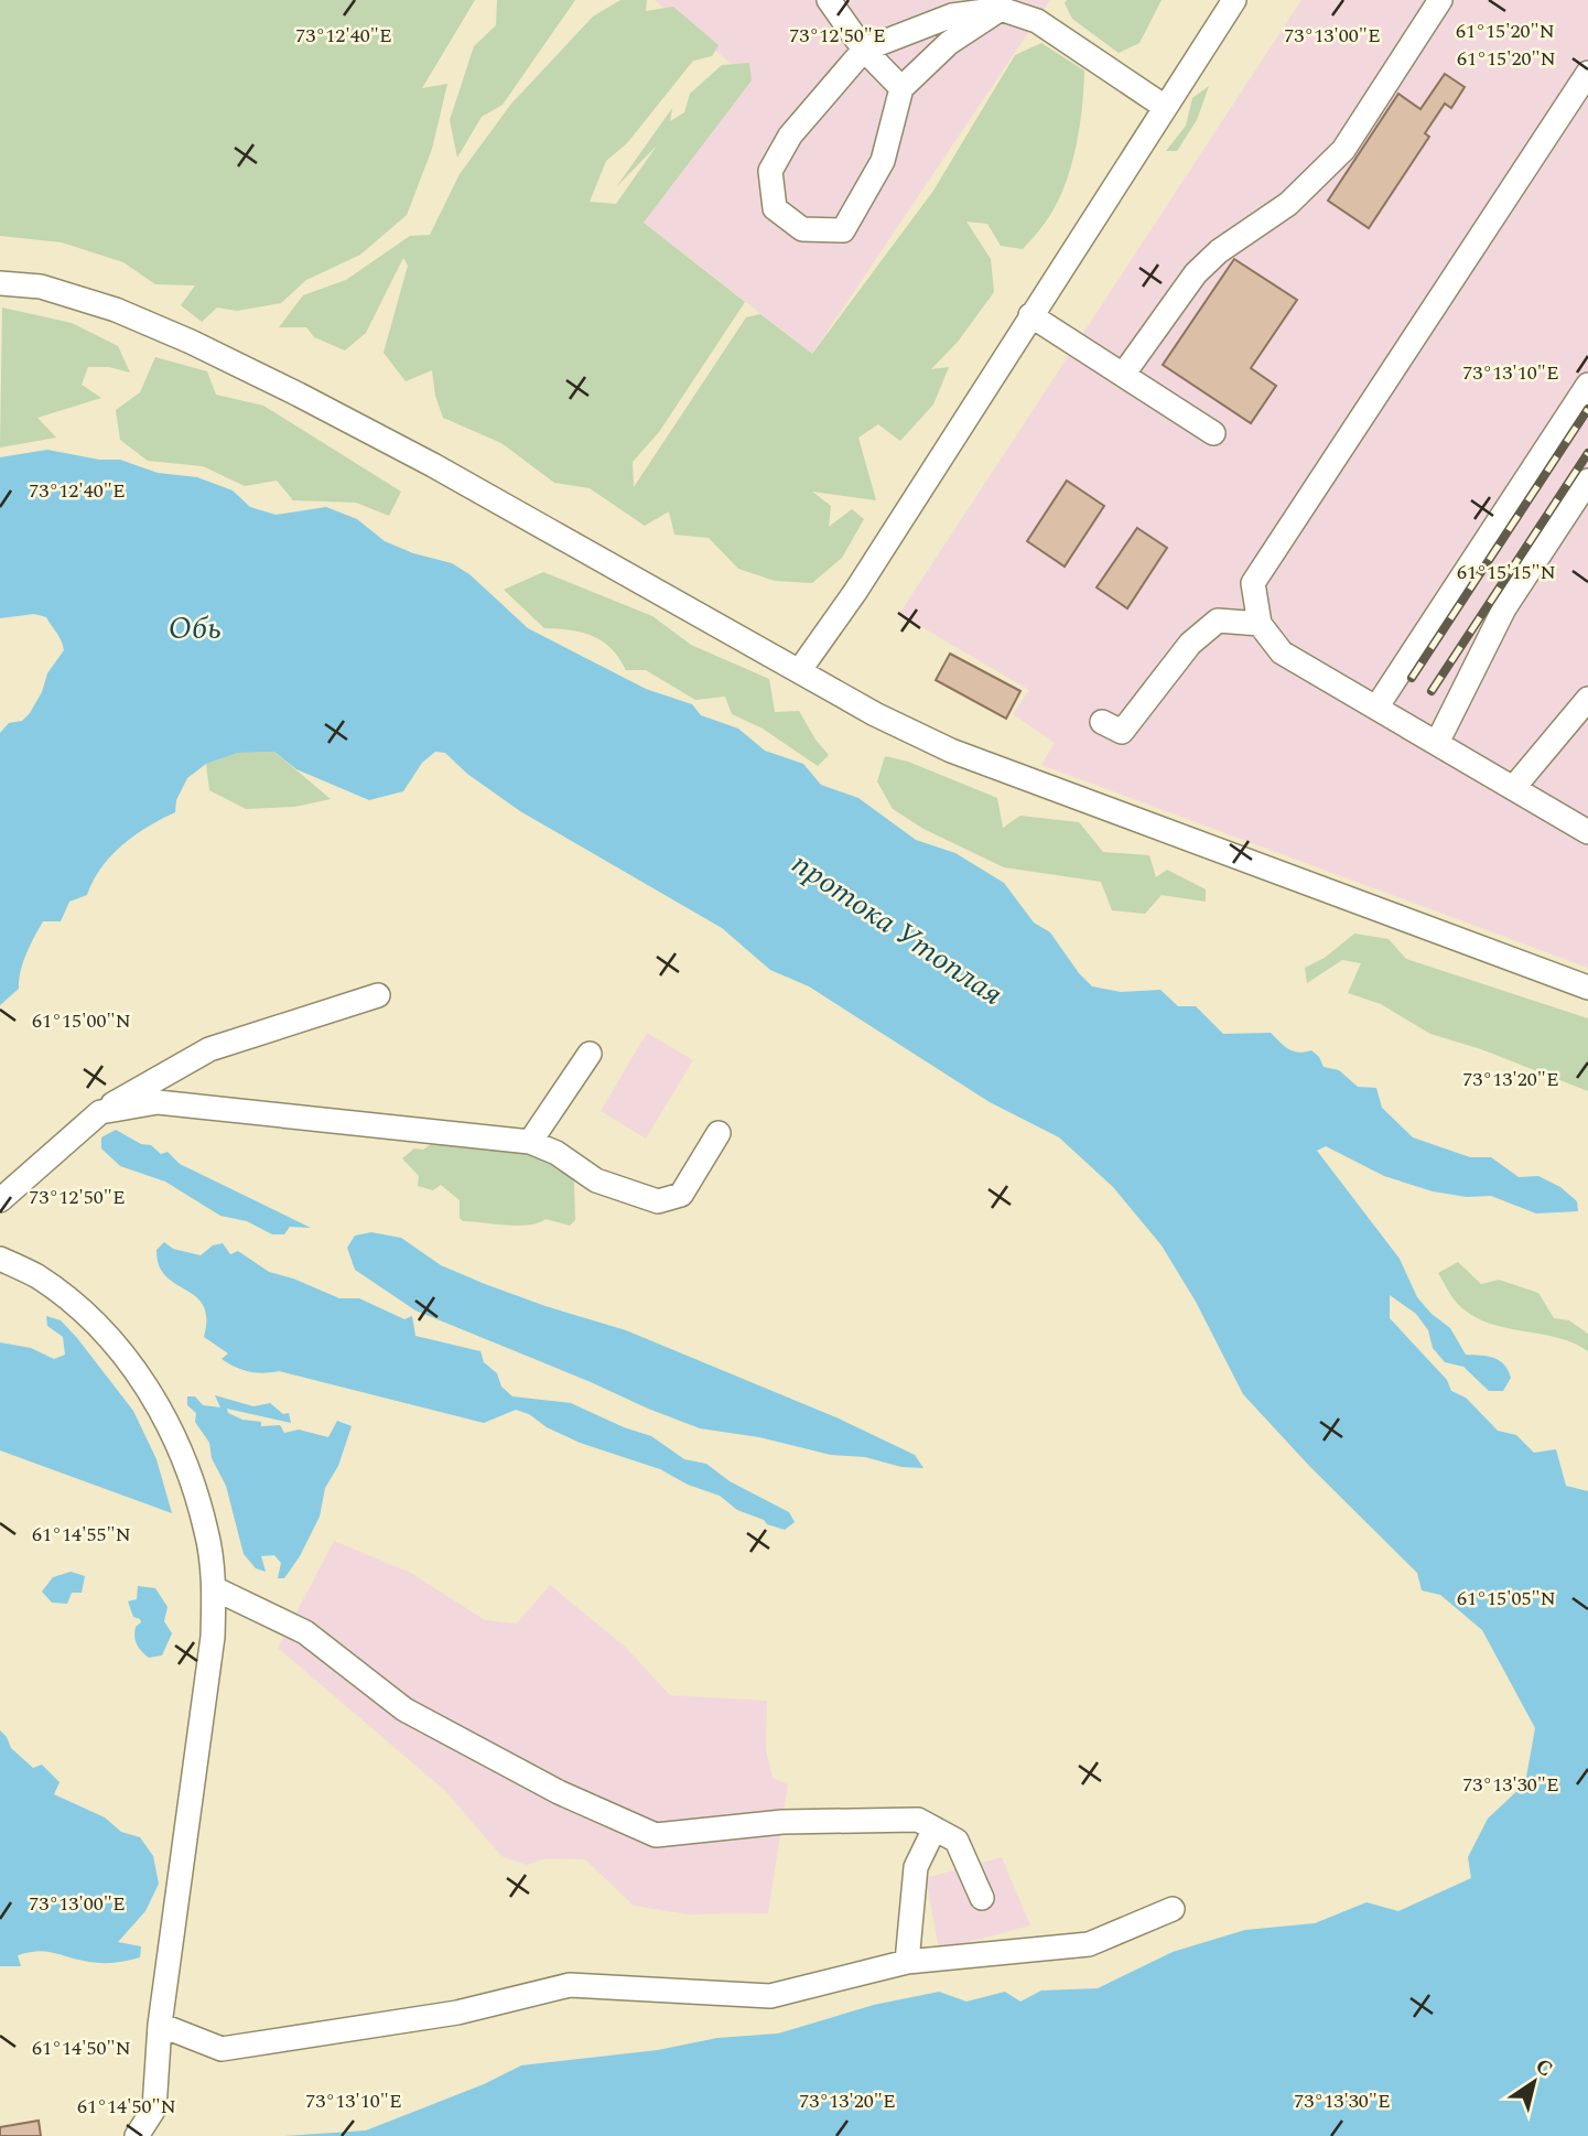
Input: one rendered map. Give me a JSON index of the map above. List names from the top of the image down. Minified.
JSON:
{"water":["Обь","протока Утоплая"],"north":"top right","coordinates":["61°15'20\"N","73°12'40\"E","73°12'50\"E","73°13'00\"E","73°13'10\"E","61°15'15\"N","61°15'00\"N","73°13'20\"E","61°14'55\"N","61°15'05\"N","73°13'30\"E","61°14'50\"N"]}
